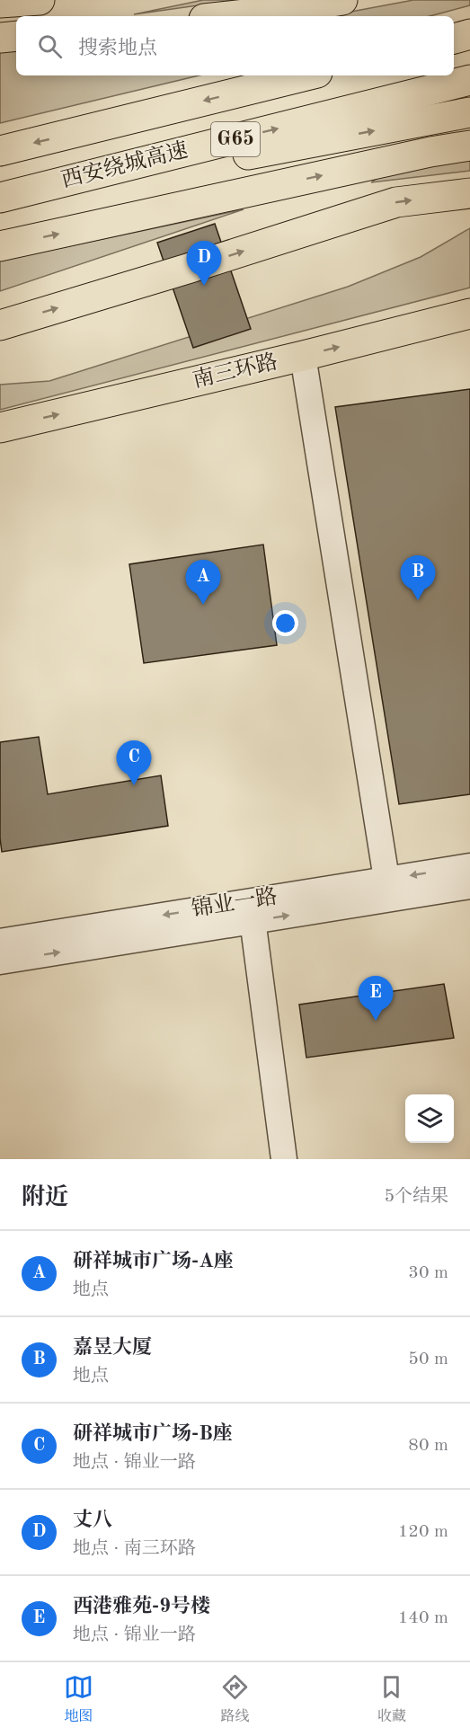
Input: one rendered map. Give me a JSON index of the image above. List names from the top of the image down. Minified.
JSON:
{"streets":{"highway":["G65","西安绕城高速","南三环路"],"street":["锦业一路"]},"page":{"search":"搜索地点","pins":["D","B","A","C","E"],"heading":["附近","5个结果"],"list":[{"mark":"A","name":"研祥城市广场-A座","note":"地点","value":"30 m"},{"mark":"B","name":"嘉昱大厦","note":"地点","value":"50 m"},{"mark":"C","name":"研祥城市广场-B座","note":"地点 · 锦业一路","value":"80 m"},{"mark":"D","name":"丈八","note":"地点 · 南三环路","value":"120 m"},{"mark":"E","name":"西港雅苑-9号楼","note":"地点 · 锦业一路","value":"140 m"}],"nav":["地图","路线","收藏"]}}
